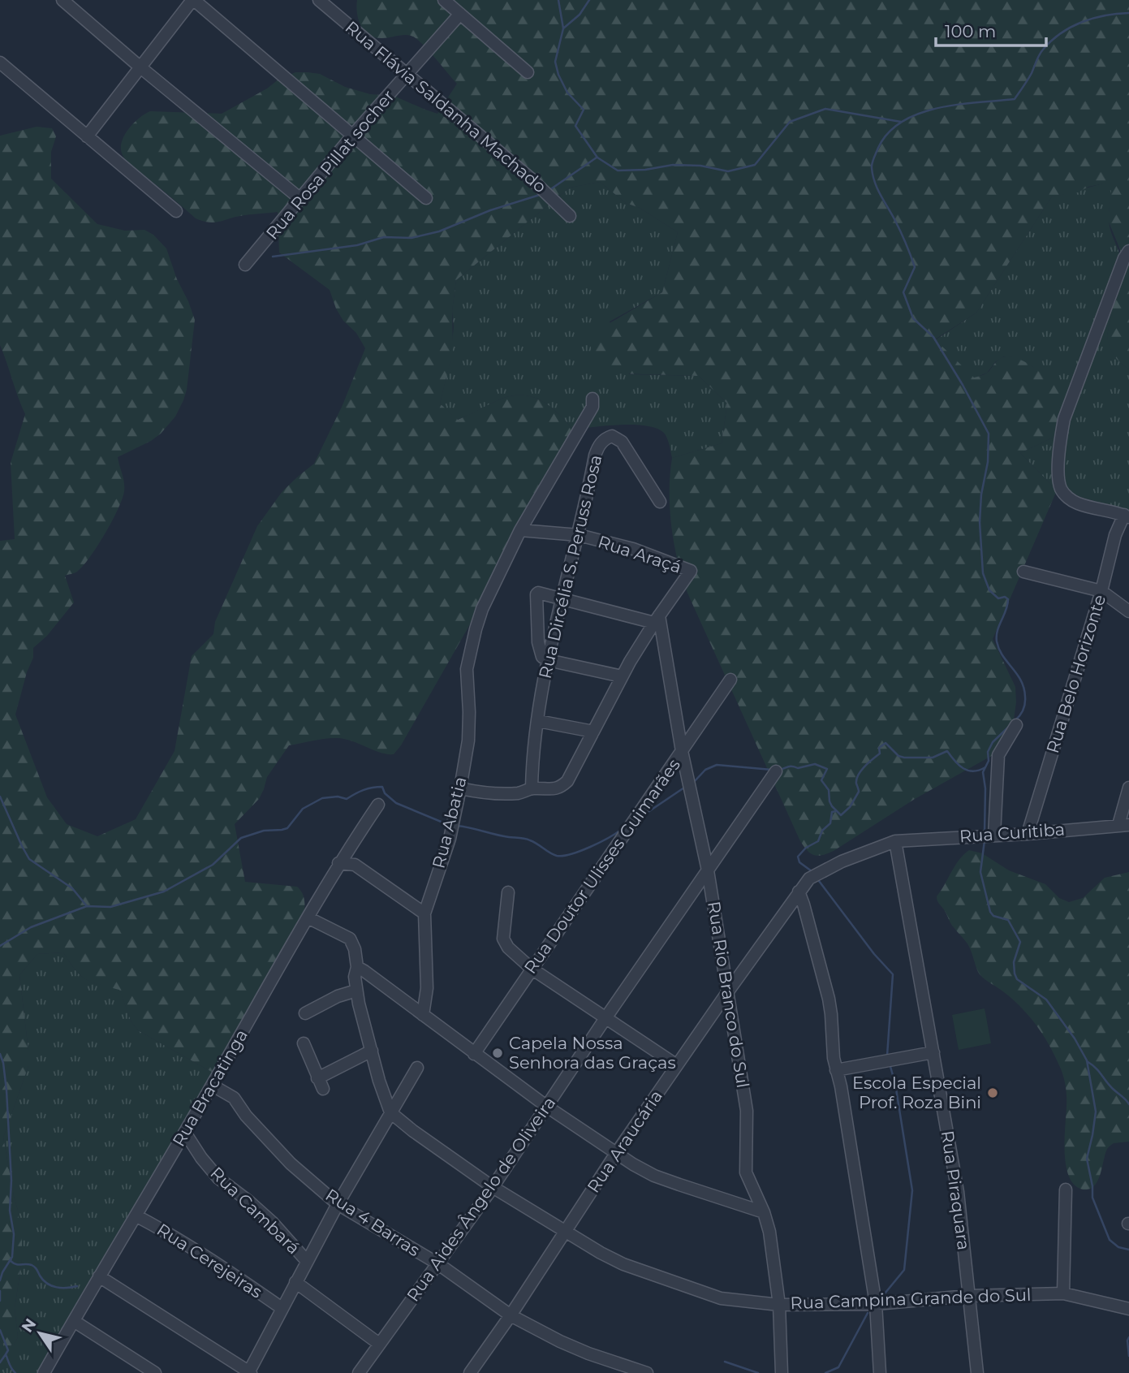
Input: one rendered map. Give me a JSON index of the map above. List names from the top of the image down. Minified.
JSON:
{"streets":{"street":["Rua Flávia Saldanha Machado","Rua Rosa Pillat socher","Rua Araçá","Rua Dircélia S. Peruss Rosa","Rua Belo Horizonte","Rua Abatia","Rua Curitiba","Rua Doutor Ulisses Guimarães","Rua Rio Branco do Sul","Rua Bracatinga","Rua Araucária","Rua Piraquara","Rua Aides Ângelo de Oliveira","Rua Cambará","Rua 4 Barras","Rua Cerejeiras","Rua Campina Grande do Sul"]},"crossings":[["Rua Flávia Saldanha Machado","Rua Rosa Pillat socher"],["Rua Araçá","Rua Dircélia S. Peruss Rosa"],["Rua Araçá","Rua Abatia"],["Rua Araçá","Rua Rio Branco do Sul"],["Rua Belo Horizonte","Rua Curitiba"],["Rua Curitiba","Rua Araucária"],["Rua Curitiba","Rua Piraquara"],["Rua Doutor Ulisses Guimarães","Rua Rio Branco do Sul"],["Rua Rio Branco do Sul","Rua Araucária"],["Rua Rio Branco do Sul","Rua Aides Ângelo de Oliveira"],["Rua Rio Branco do Sul","Rua Campina Grande do Sul"],["Rua Bracatinga","Rua Cambará"],["Rua Bracatinga","Rua 4 Barras"],["Rua Bracatinga","Rua Cerejeiras"],["Rua Araucária","Rua Piraquara"],["Rua Araucária","Rua 4 Barras"],["Rua Araucária","Rua Campina Grande do Sul"],["Rua Piraquara","Rua Campina Grande do Sul"],["Rua Aides Ângelo de Oliveira","Rua 4 Barras"],["Rua Aides Ângelo de Oliveira","Rua Campina Grande do Sul"]],"places":["Capela Nossa Senhora das Graças","Escola Especial Prof. Roza Bini"],"scale_bar":"100 m","north":"top left"}
